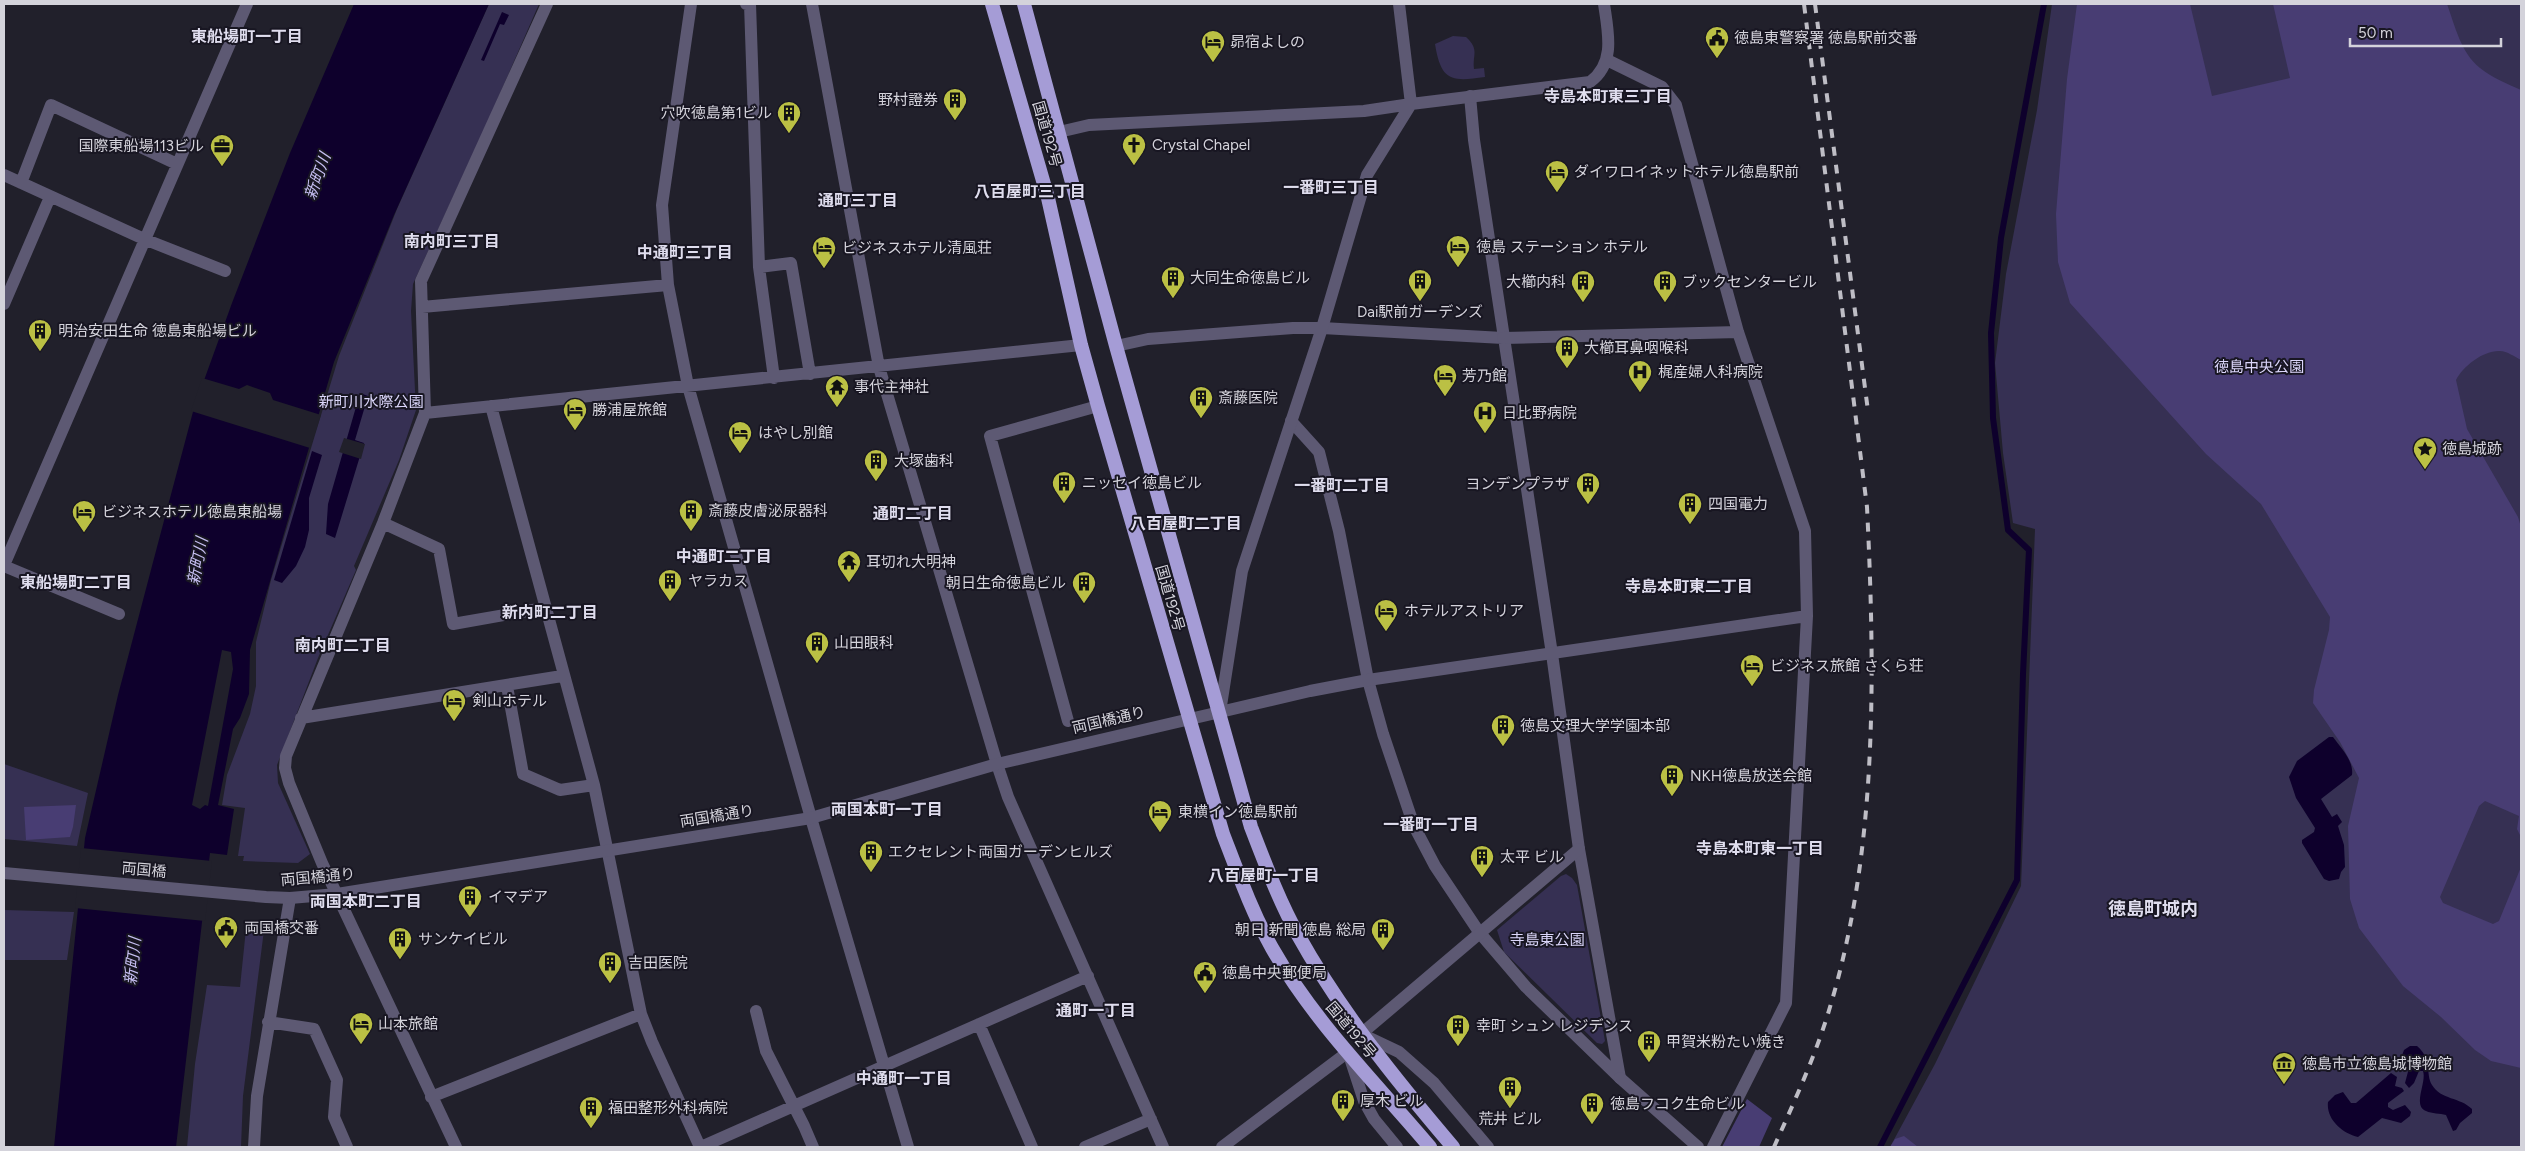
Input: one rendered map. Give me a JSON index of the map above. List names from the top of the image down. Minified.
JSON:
{"streets":{"highway":["国道192号"],"street":["両国橋通り","両国橋"]},"crossings":[["国道192号","両国橋通り"],["両国橋通り","両国橋"]],"districts":["東船場町一丁目","寺島本町東三丁目","一番町三丁目","八百屋町三丁目","通町三丁目","南内町三丁目","中通町三丁目","一番町二丁目","通町二丁目","八百屋町二丁目","中通町二丁目","東船場町二丁目","寺島本町東二丁目","新内町二丁目","南内町二丁目","両国本町一丁目","一番町一丁目","寺島本町東一丁目","八百屋町一丁目","両国本町二丁目","徳島町城内","通町一丁目","中通町一丁目"],"water":["新町川"],"parks":["徳島中央公園","新町川水際公園","寺島東公園"],"places":{"public building":["徳島東警察署 徳島駅前交番","両国橋交番","徳島中央郵便局"],"hotel":["昴宿よしの","ダイワロイネットホテル徳島駅前","徳島 ステーション ホテル","ビジネスホテル清風荘","芳乃館","勝浦屋旅館","はやし別館","ビジネスホテル徳島東船場","ホテルアストリア","ビジネス旅館 さくら荘","剣山ホテル","東横イン徳島駅前","山本旅館"],"building":["野村證券","穴吹徳島第1ビル","大同生命徳島ビル","Dai駅前ガーデンズ","大櫛内科","ブックセンタービル","明治安田生命 徳島東船場ビル","大櫛耳鼻咽喉科","斎藤医院","大塚歯科","ニッセイ徳島ビル","ヨンデンプラザ","四国電力","斎藤皮膚泌尿器科","ヤラカス","朝日生命徳島ビル","山田眼科","徳島文理大学学園本部","NKH徳島放送会館","エクセレント両国ガーデンヒルズ","太平 ビル","イマデア","朝日 新聞 徳島 総局","サンケイビル","吉田医院","幸町 シュン レジデンス","甲賀米粉たい焼き","荒井 ビル","厚木 ビル","徳島フコク生命ビル","福田整形外科病院"],"church":["Crystal Chapel"],"office":["国際東船場113ビル"],"hospital":["梶産婦人科病院","日比野病院"],"temple":["事代主神社","耳切れ大明神"],"place":["徳島城跡"],"museum":["徳島市立徳島城博物館"]},"scale_bar":"50 m"}
